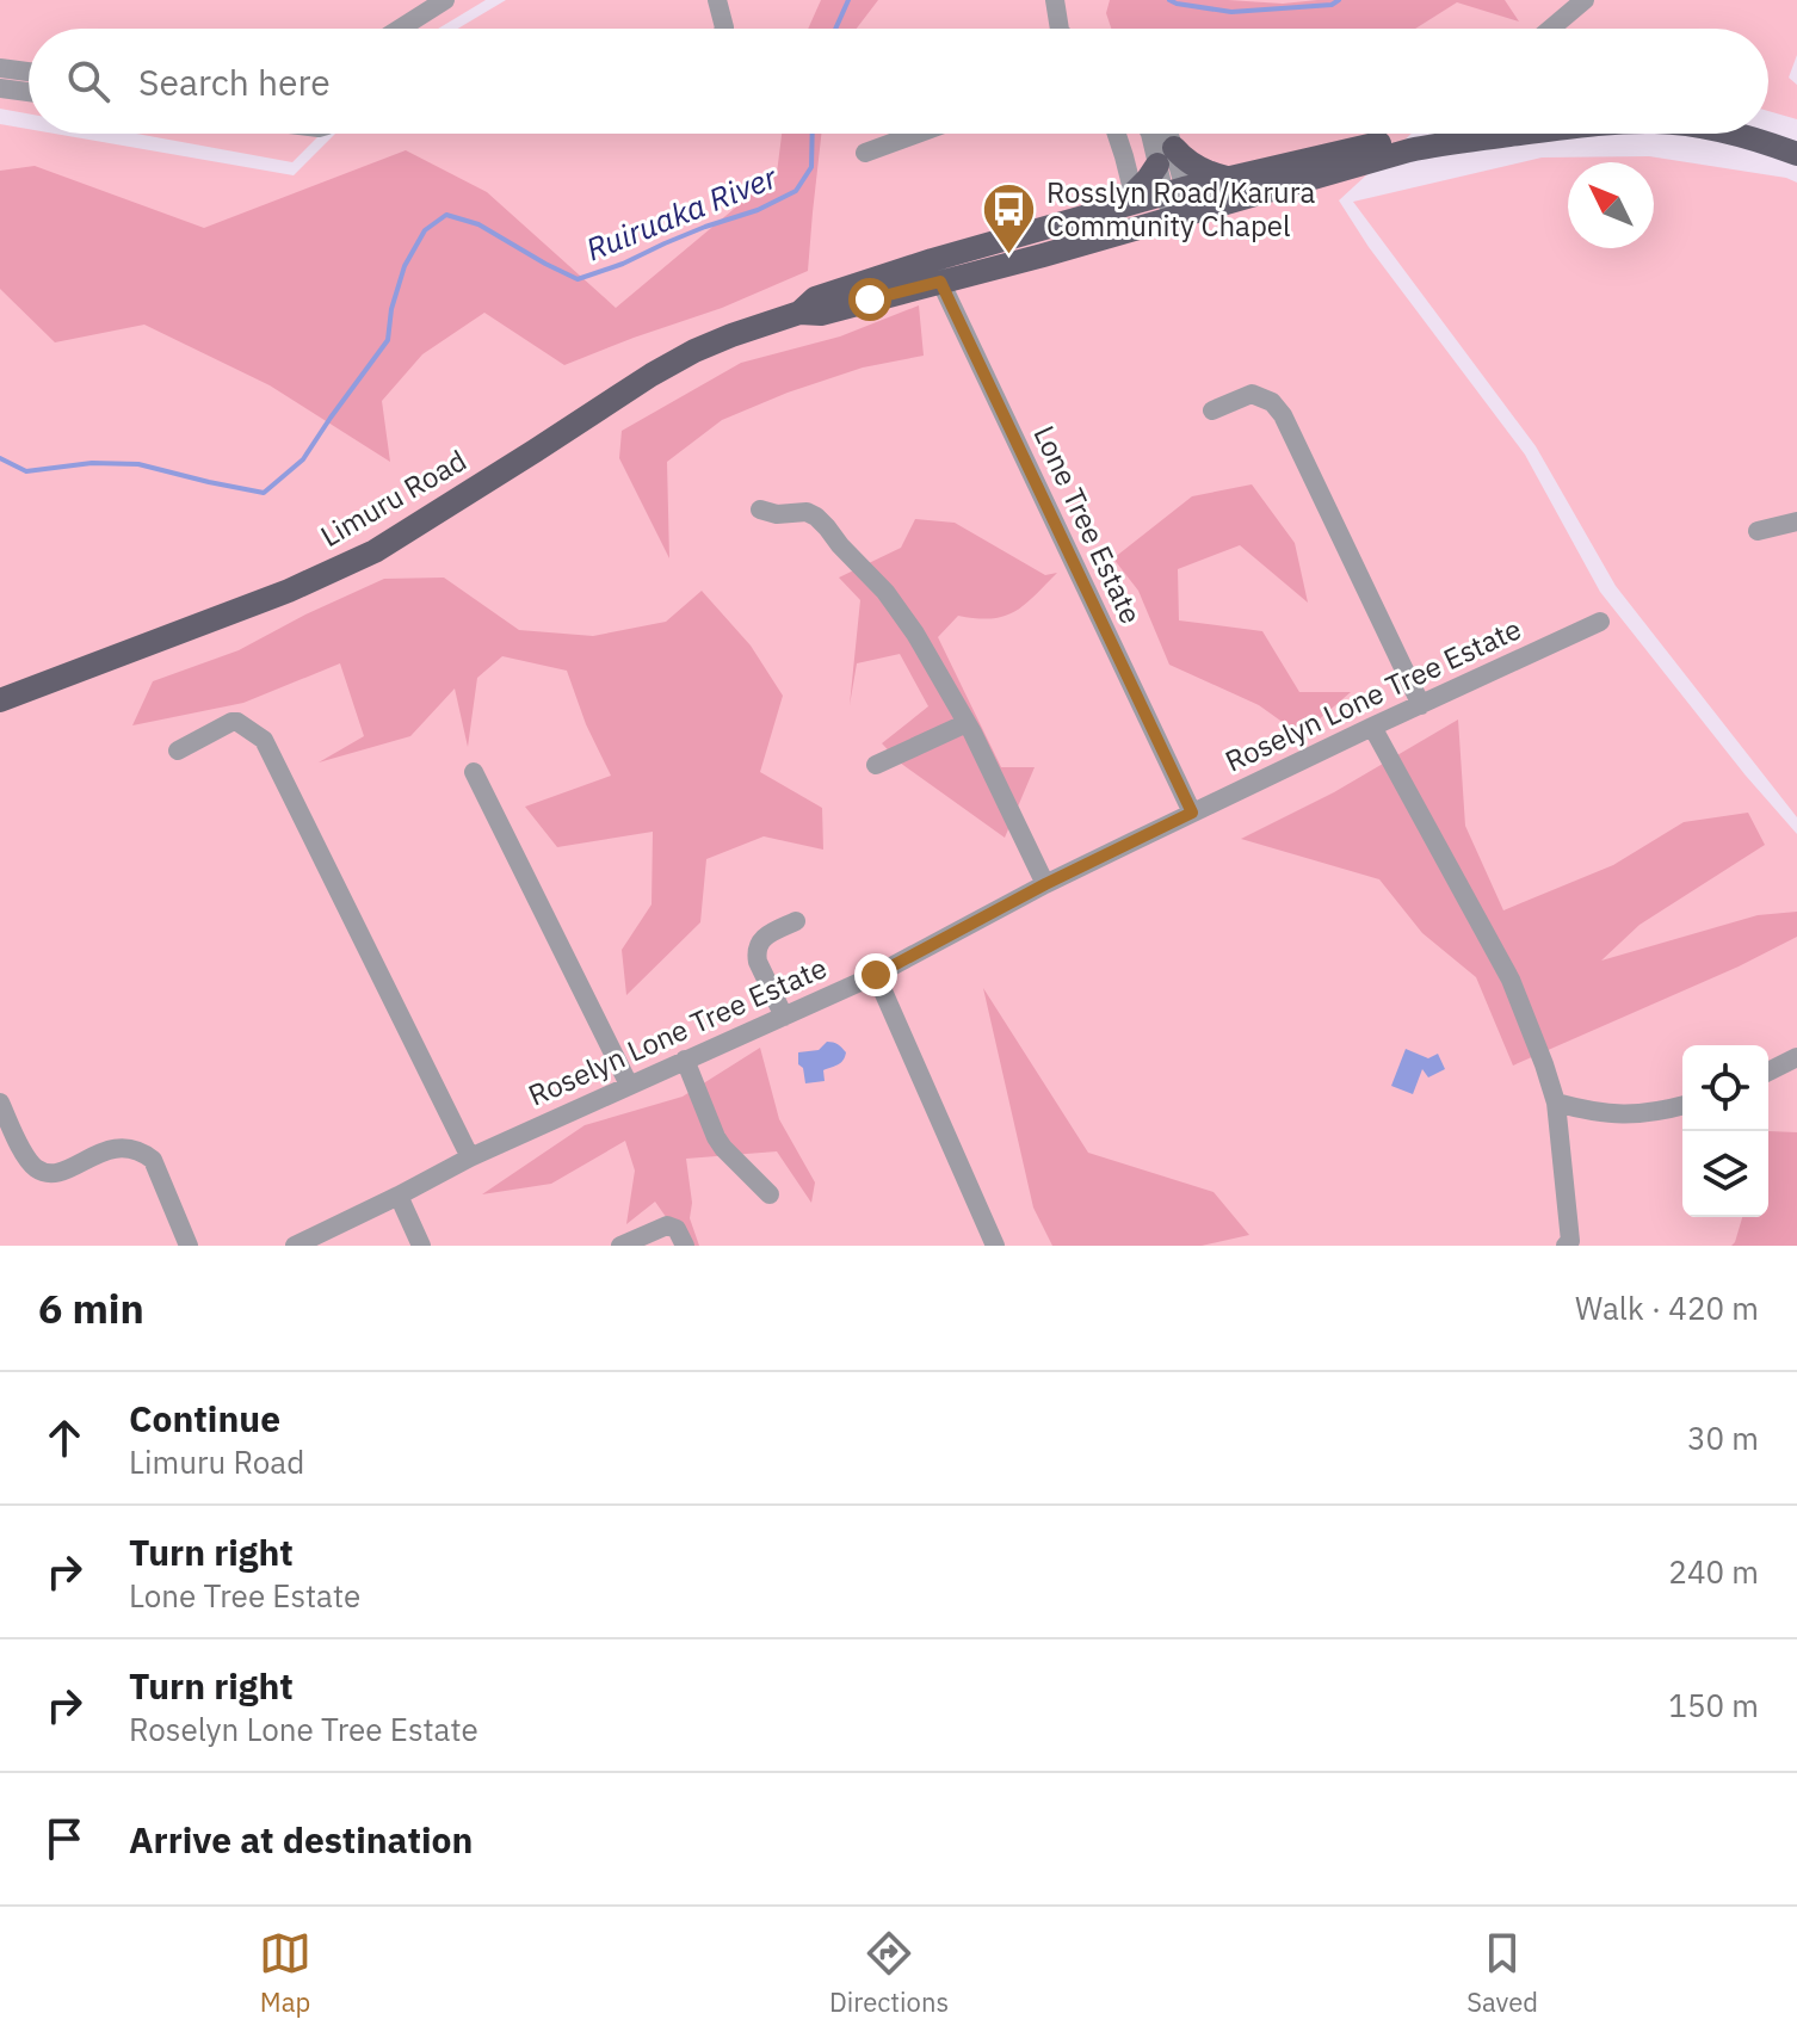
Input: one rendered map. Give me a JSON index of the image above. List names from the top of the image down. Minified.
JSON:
{"streets":{"main road":["Limuru Road"],"street":["Lone Tree Estate","Roselyn Lone Tree Estate"]},"crossings":[["Limuru Road","Lone Tree Estate"],["Lone Tree Estate","Roselyn Lone Tree Estate"]],"water":["Ruiruaka River"],"places":{"bus stop":["Rosslyn Road/Karura Community Chapel"]},"north":"top left","page":{"search":"Search here","heading":["6 min","Walk · 420 m"],"list":[["Continue","Limuru Road","30 m"],["Turn right","Lone Tree Estate","240 m"],["Turn right","Roselyn Lone Tree Estate","150 m"],"Arrive at destination"],"nav":["Map","Directions","Saved"]}}
